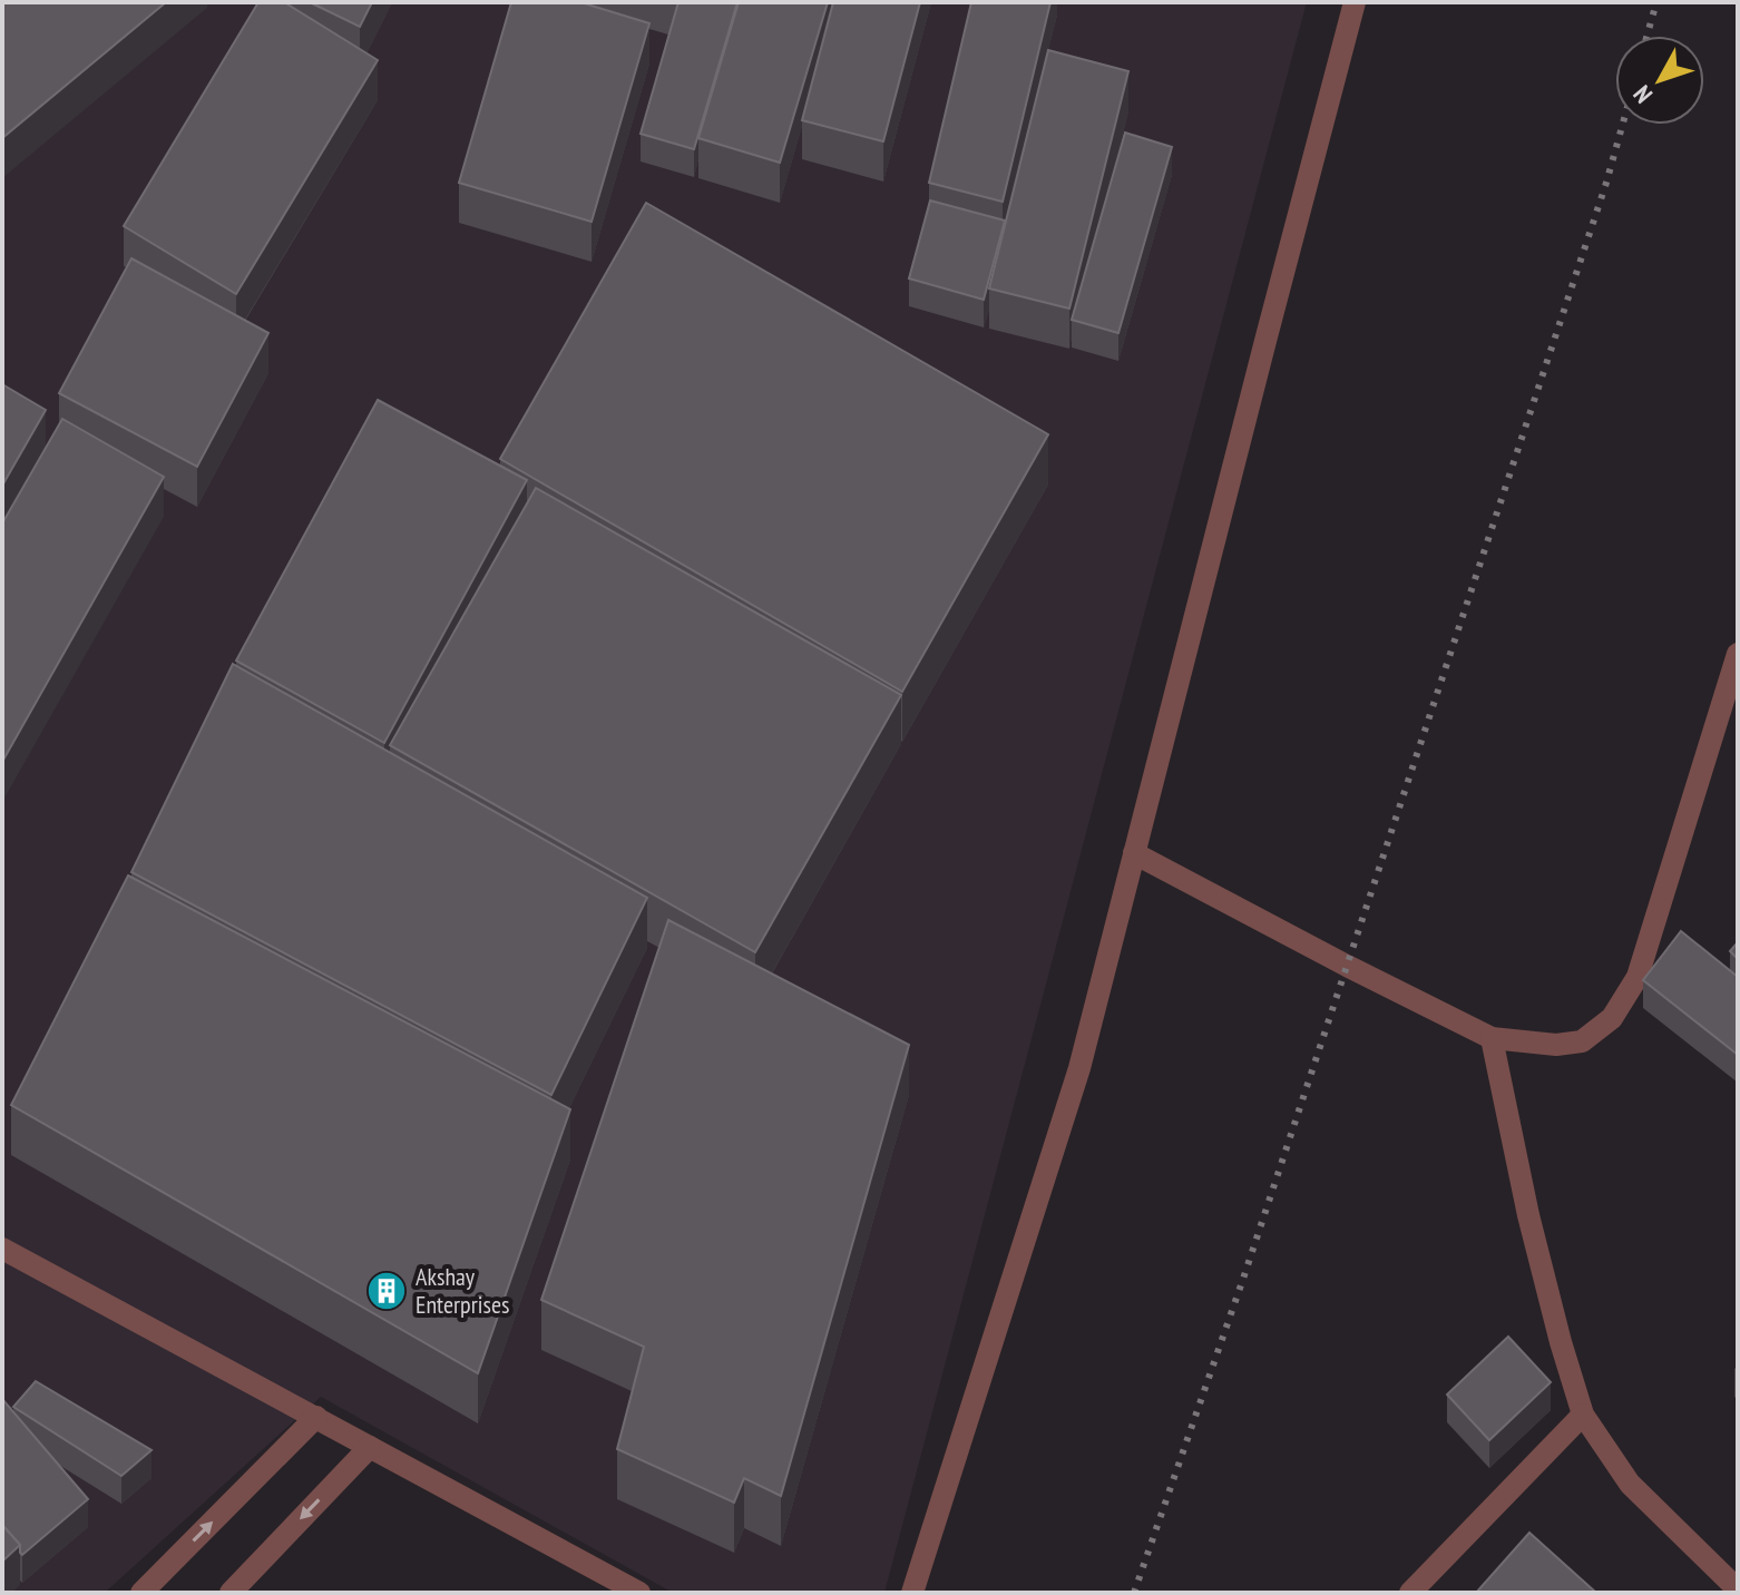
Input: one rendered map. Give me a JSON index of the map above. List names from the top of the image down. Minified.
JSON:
{"places":{"building":["Akshay Enterprises"]},"north":"bottom left"}
